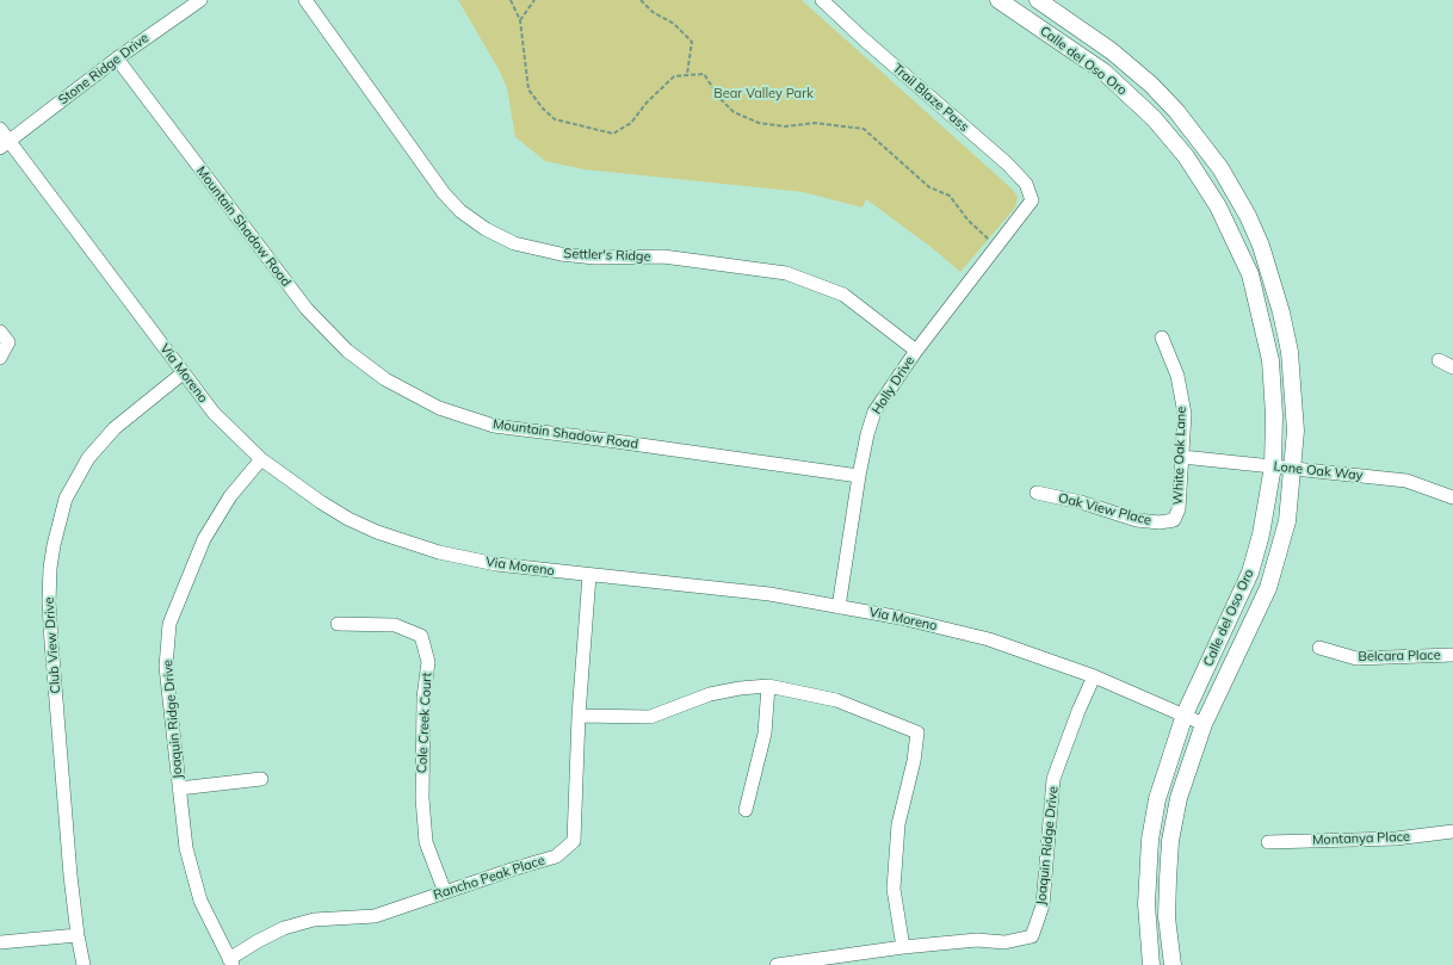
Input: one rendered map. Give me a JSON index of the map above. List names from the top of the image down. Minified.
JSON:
{"streets":{"main road":["Calle del Oso Oro"],"street":["Stone Ridge Drive","Trail Blaze Pass","Mountain Shadow Road","Settler's Ridge","Via Moreno","Holly Drive","White Oak Lane","Lone Oak Way","Oak View Place","Club View Drive","Belcara Place","Joaquin Ridge Drive","Cole Creek Court","Montanya Place","Rancho Peak Place"]},"crossings":[["Calle del Oso Oro","Via Moreno"],["Calle del Oso Oro","Lone Oak Way"],["Stone Ridge Drive","Mountain Shadow Road"],["Stone Ridge Drive","Via Moreno"],["Trail Blaze Pass","Holly Drive"],["Mountain Shadow Road","Holly Drive"],["Settler's Ridge","Holly Drive"],["Via Moreno","Holly Drive"],["Via Moreno","Club View Drive"],["Via Moreno","Joaquin Ridge Drive"],["Via Moreno","Rancho Peak Place"],["White Oak Lane","Lone Oak Way"],["White Oak Lane","Oak View Place"],["Joaquin Ridge Drive","Rancho Peak Place"],["Cole Creek Court","Rancho Peak Place"]],"parks":["Bear Valley Park"]}
